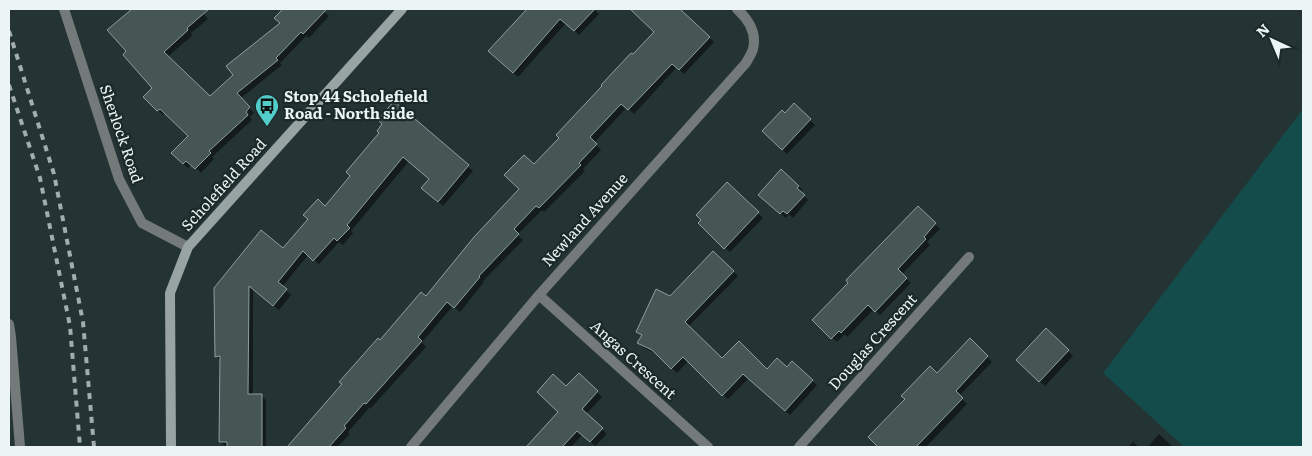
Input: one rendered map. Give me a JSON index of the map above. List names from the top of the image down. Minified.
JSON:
{"streets":{"street":["Sherlock Road","Scholefield Road","Newland Avenue","Douglas Crescent","Angas Crescent"]},"crossings":[["Sherlock Road","Scholefield Road"],["Newland Avenue","Angas Crescent"]],"places":{"bus stop":["Stop 44 Scholefield Road - North side"]},"north":"top left"}
